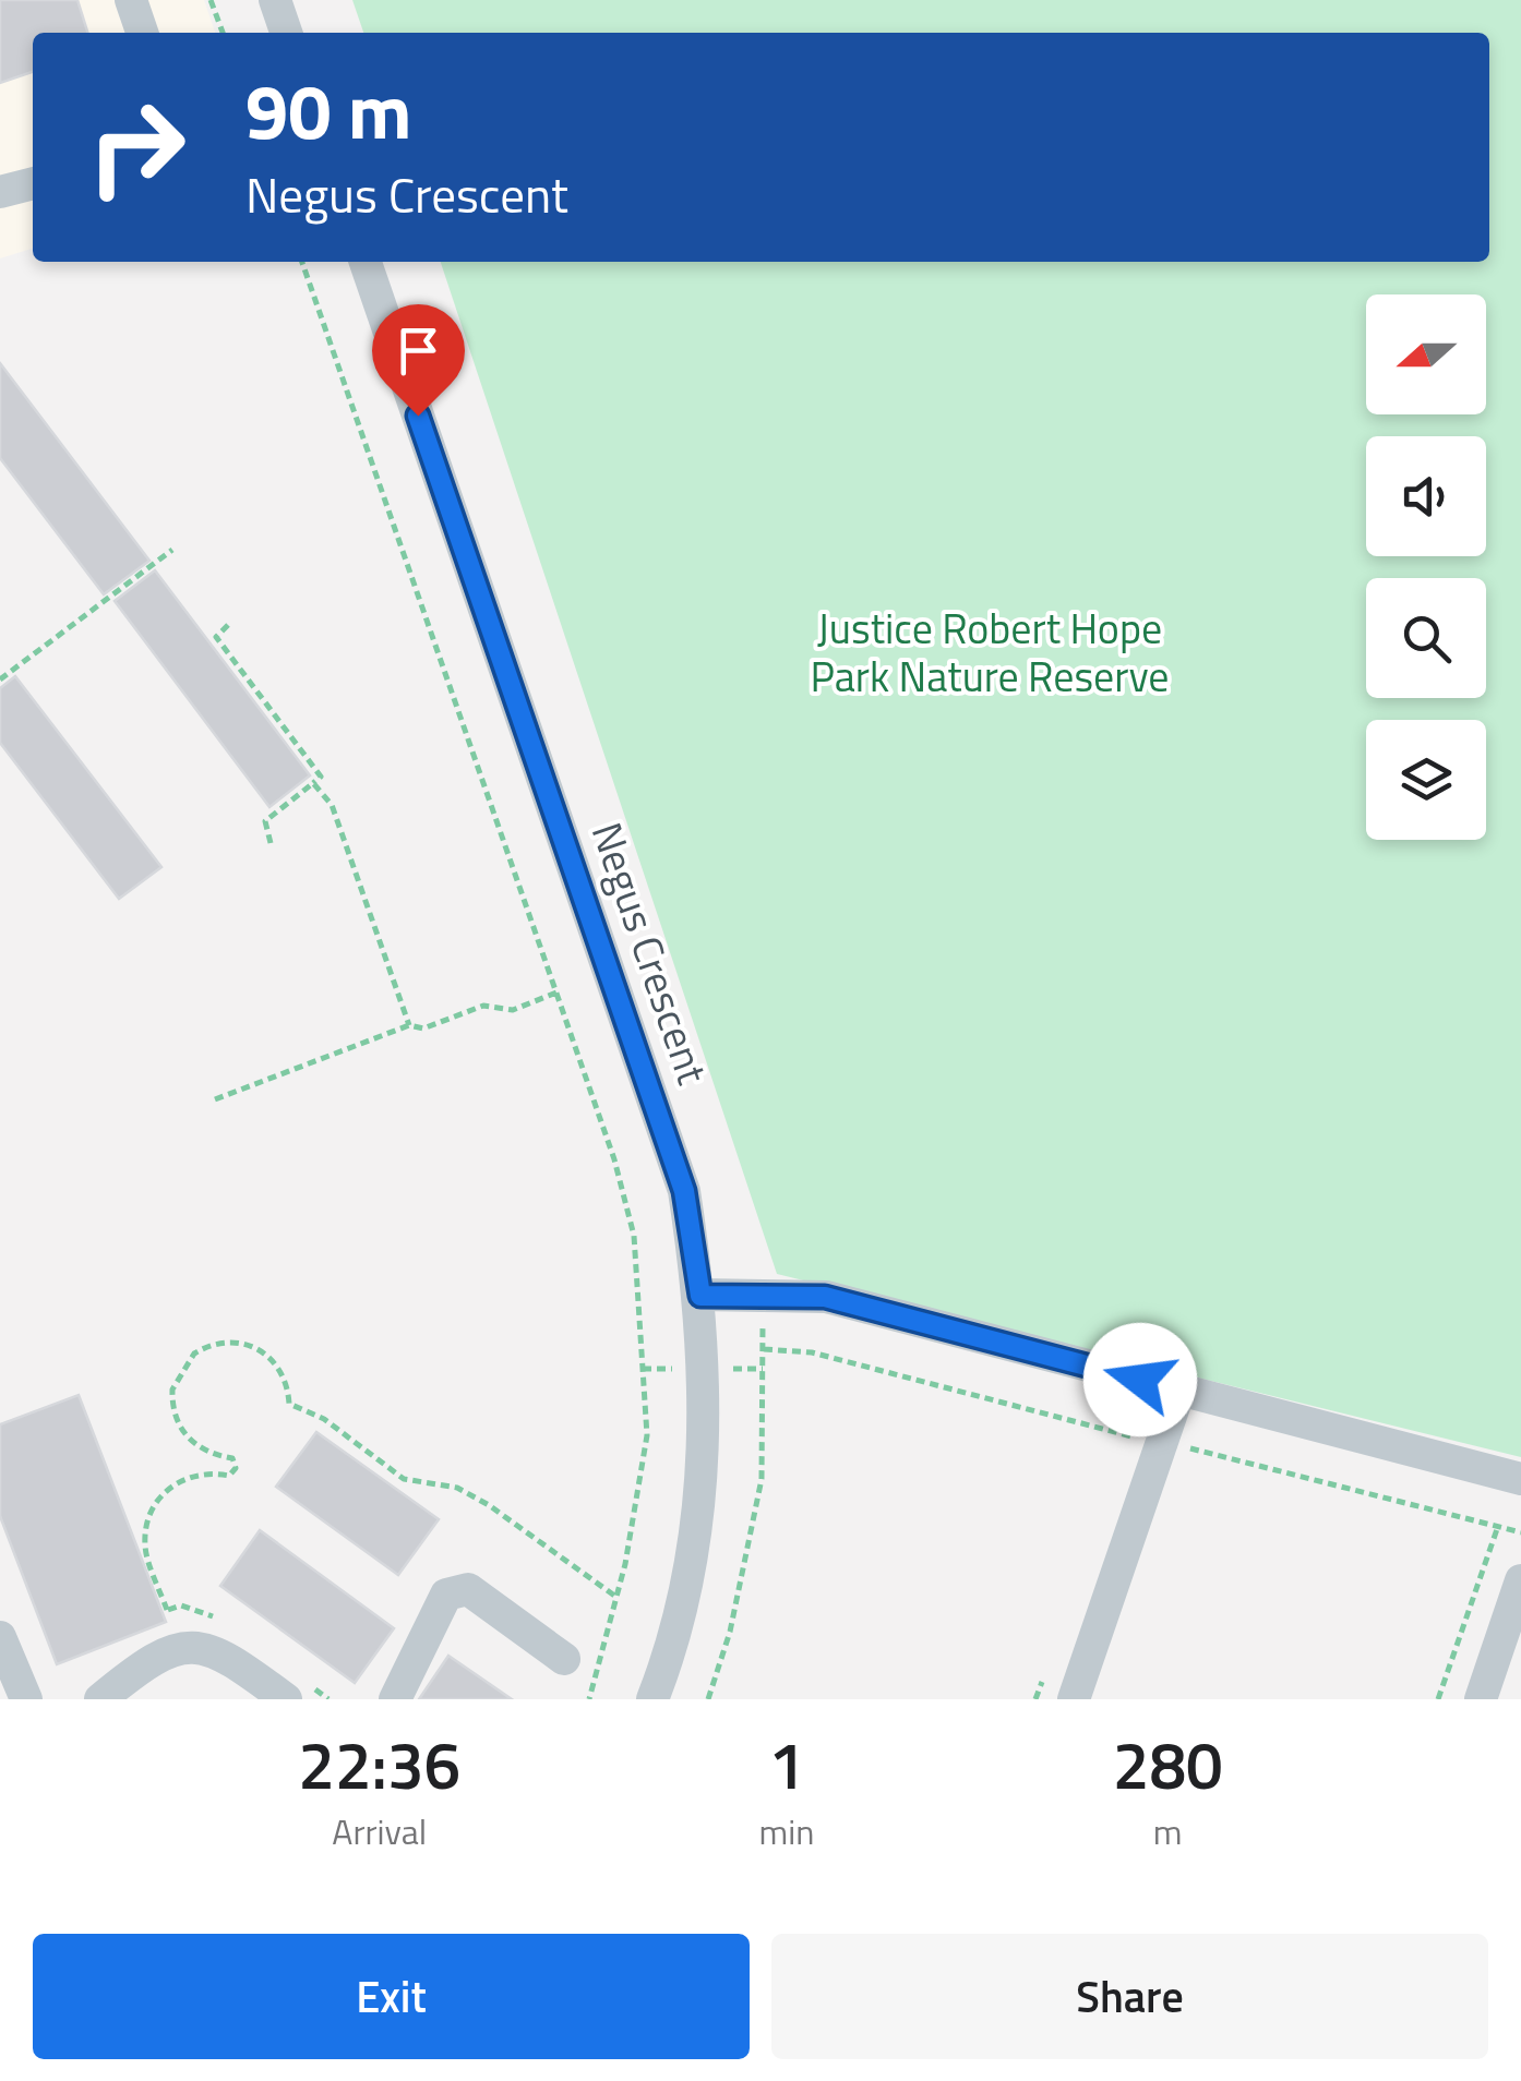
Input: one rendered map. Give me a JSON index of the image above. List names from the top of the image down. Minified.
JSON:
{"streets":{"street":["Negus Crescent"]},"parks":["Justice Robert Hope Park Nature Reserve"],"north":"left","page":{"turn":["90 m","Negus Crescent"],"eta":["22:36","Arrival","1","min","280","m"],"buttons":["Exit","Share"]}}
